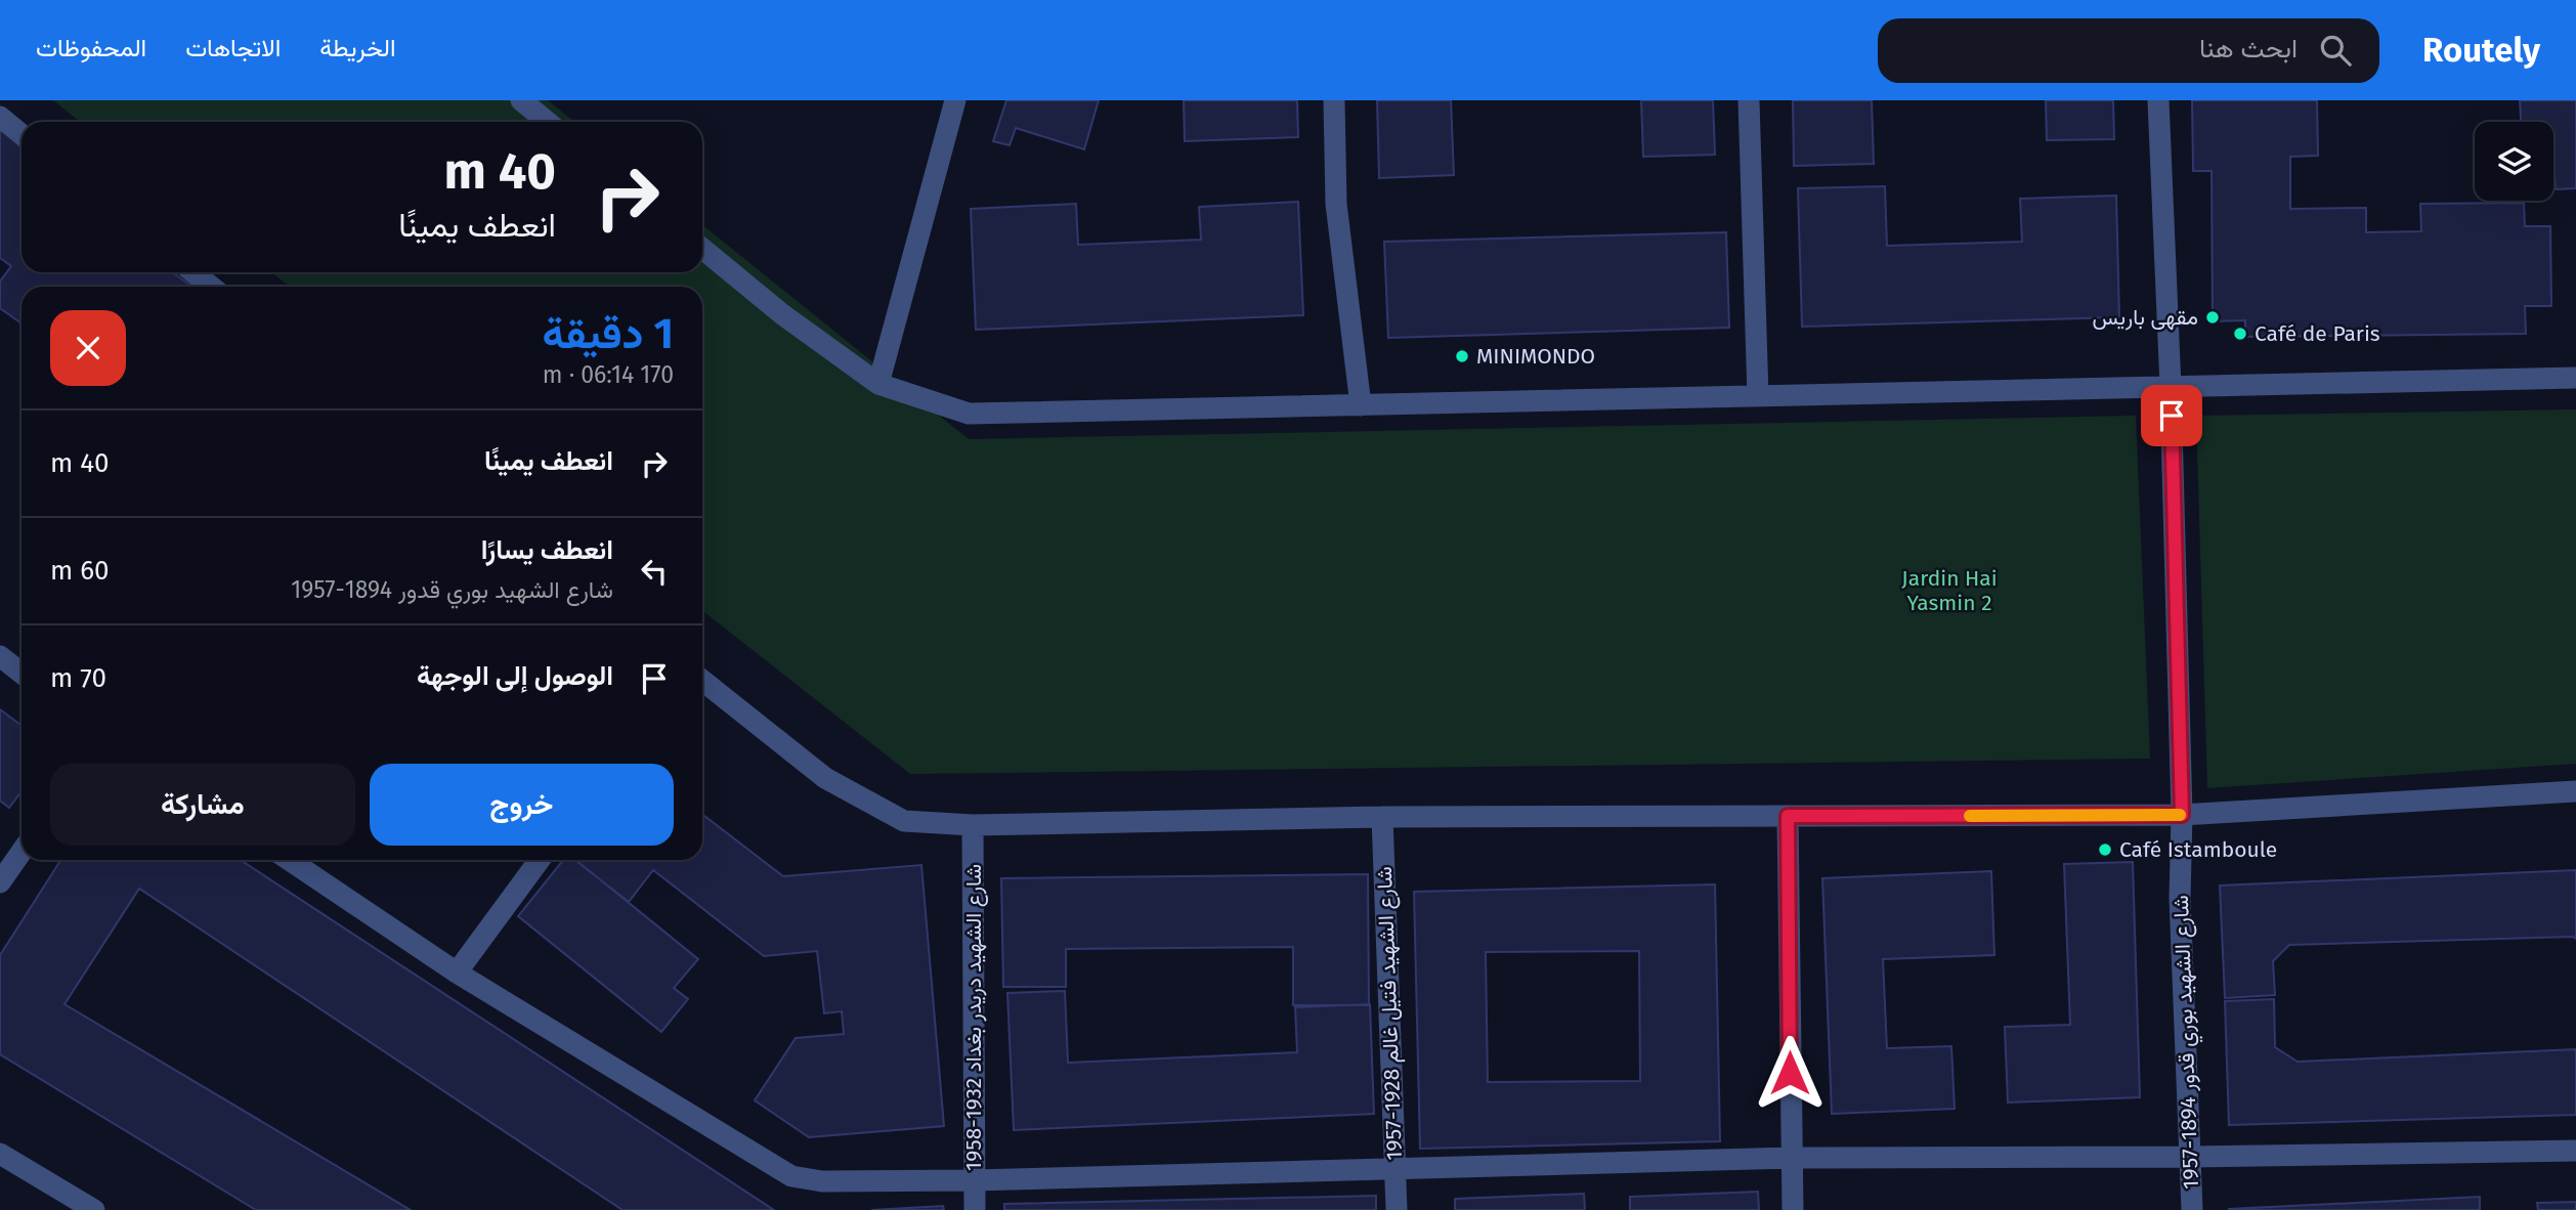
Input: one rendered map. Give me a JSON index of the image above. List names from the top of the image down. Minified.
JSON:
{"streets":{"street":["شارع الشهيد فتيل غالم 1928-1957","شارع الشهيد دريدر بغداد 1932-1958","شارع الشهيد بوري قدور 1894-1957"]},"parks":["Jardin Hai Yasmin 2"],"places":["مقهى باريس","Café de Paris","MINIMONDO","Café Istamboule"],"page":{"header":"Routely","search":"ابحث هنا","nav":["الخريطة","الاتجاهات","المحفوظات"],"turn":["40 m","انعطف يمينًا"],"heading":["1 دقيقة","170 m · 06:14"],"list":[{"name":"انعطف يمينًا","value":"40 m"},{"name":"انعطف يسارًا","note":"شارع الشهيد بوري قدور 1894-1957","value":"60 m"},{"name":"الوصول إلى الوجهة","value":"70 m"}],"buttons":["خروج","مشاركة"]}}
